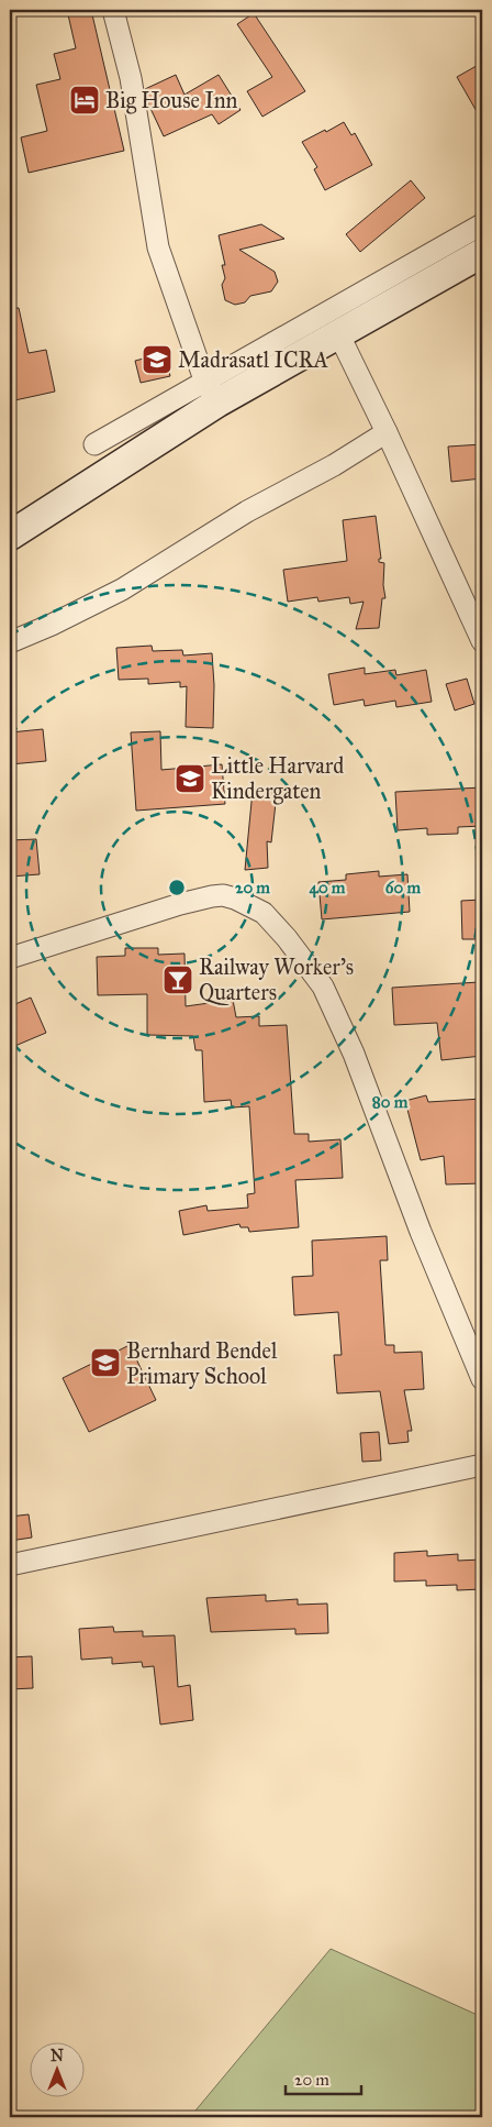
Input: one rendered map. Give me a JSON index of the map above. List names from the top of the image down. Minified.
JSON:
{"places":{"hotel":["Big House Inn"],"school or university":["Madrasatl ICRA","Little Harvard Kindergaten","Bernhard Bendel Primary School"],"bar":["Railway Worker's Quarters"]},"scale_bar":"20 m","north":"top","rings":["20 m","40 m","60 m","80 m"]}
